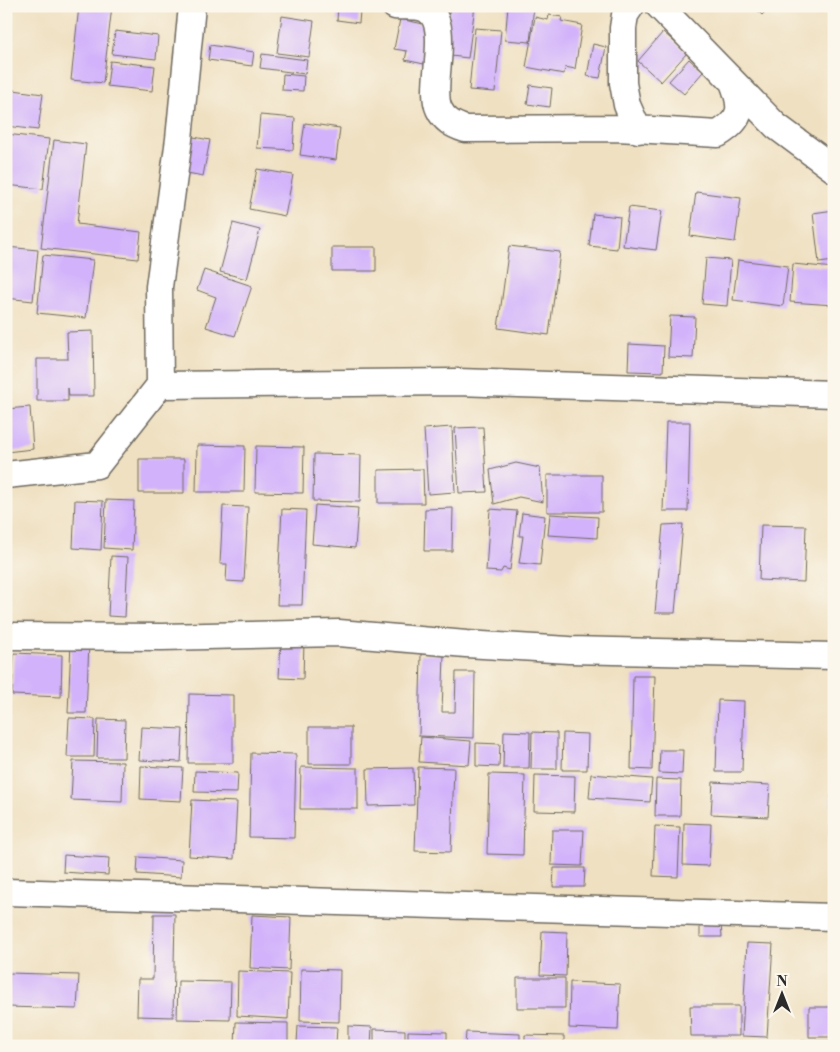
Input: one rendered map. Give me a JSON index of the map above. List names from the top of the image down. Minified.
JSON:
{"north":"top"}
